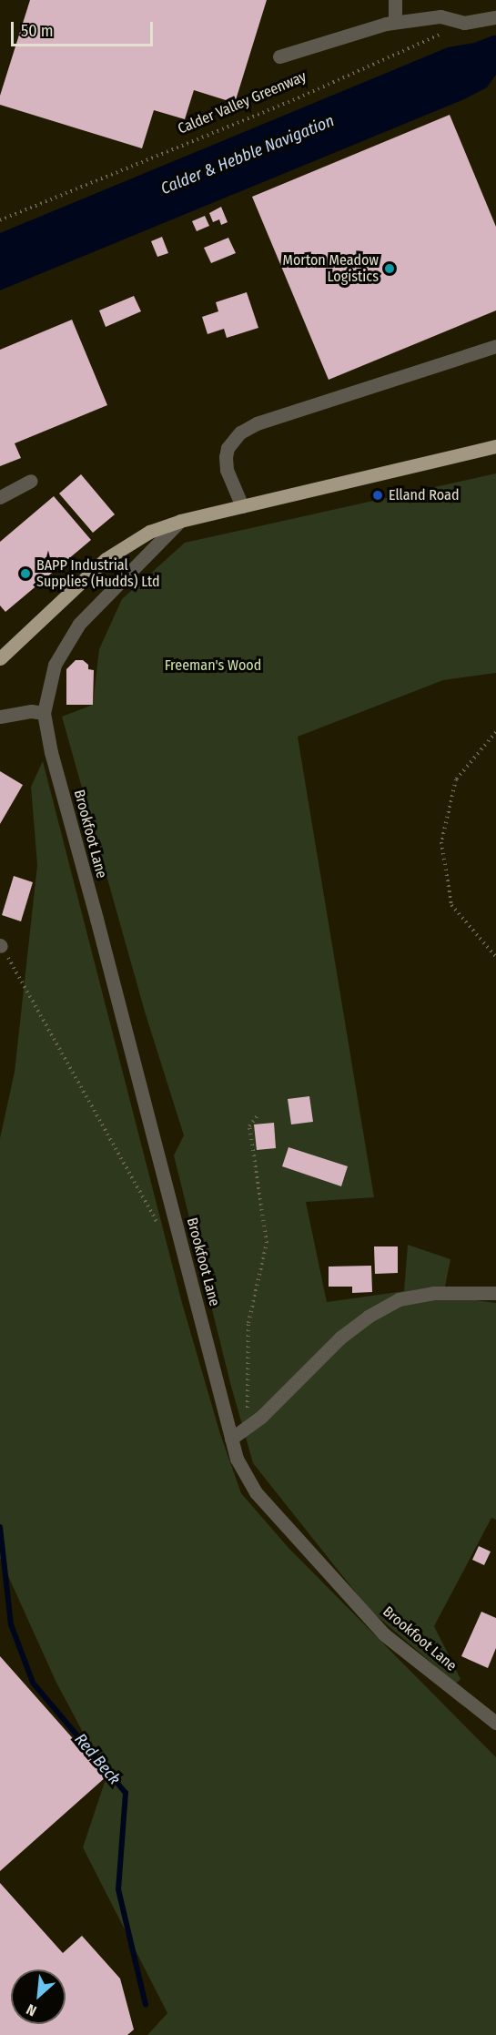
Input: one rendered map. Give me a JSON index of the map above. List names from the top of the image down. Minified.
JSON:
{"streets":{"street":["Brookfoot Lane"],"path":["Calder Valley Greenway"]},"water":["Calder & Hebble Navigation","Red Beck"],"parks":["Freeman's Wood"],"places":["Morton Meadow Logistics","Elland Road","BAPP Industrial Supplies (Hudds) Ltd"],"scale_bar":"50 m","north":"bottom left"}
